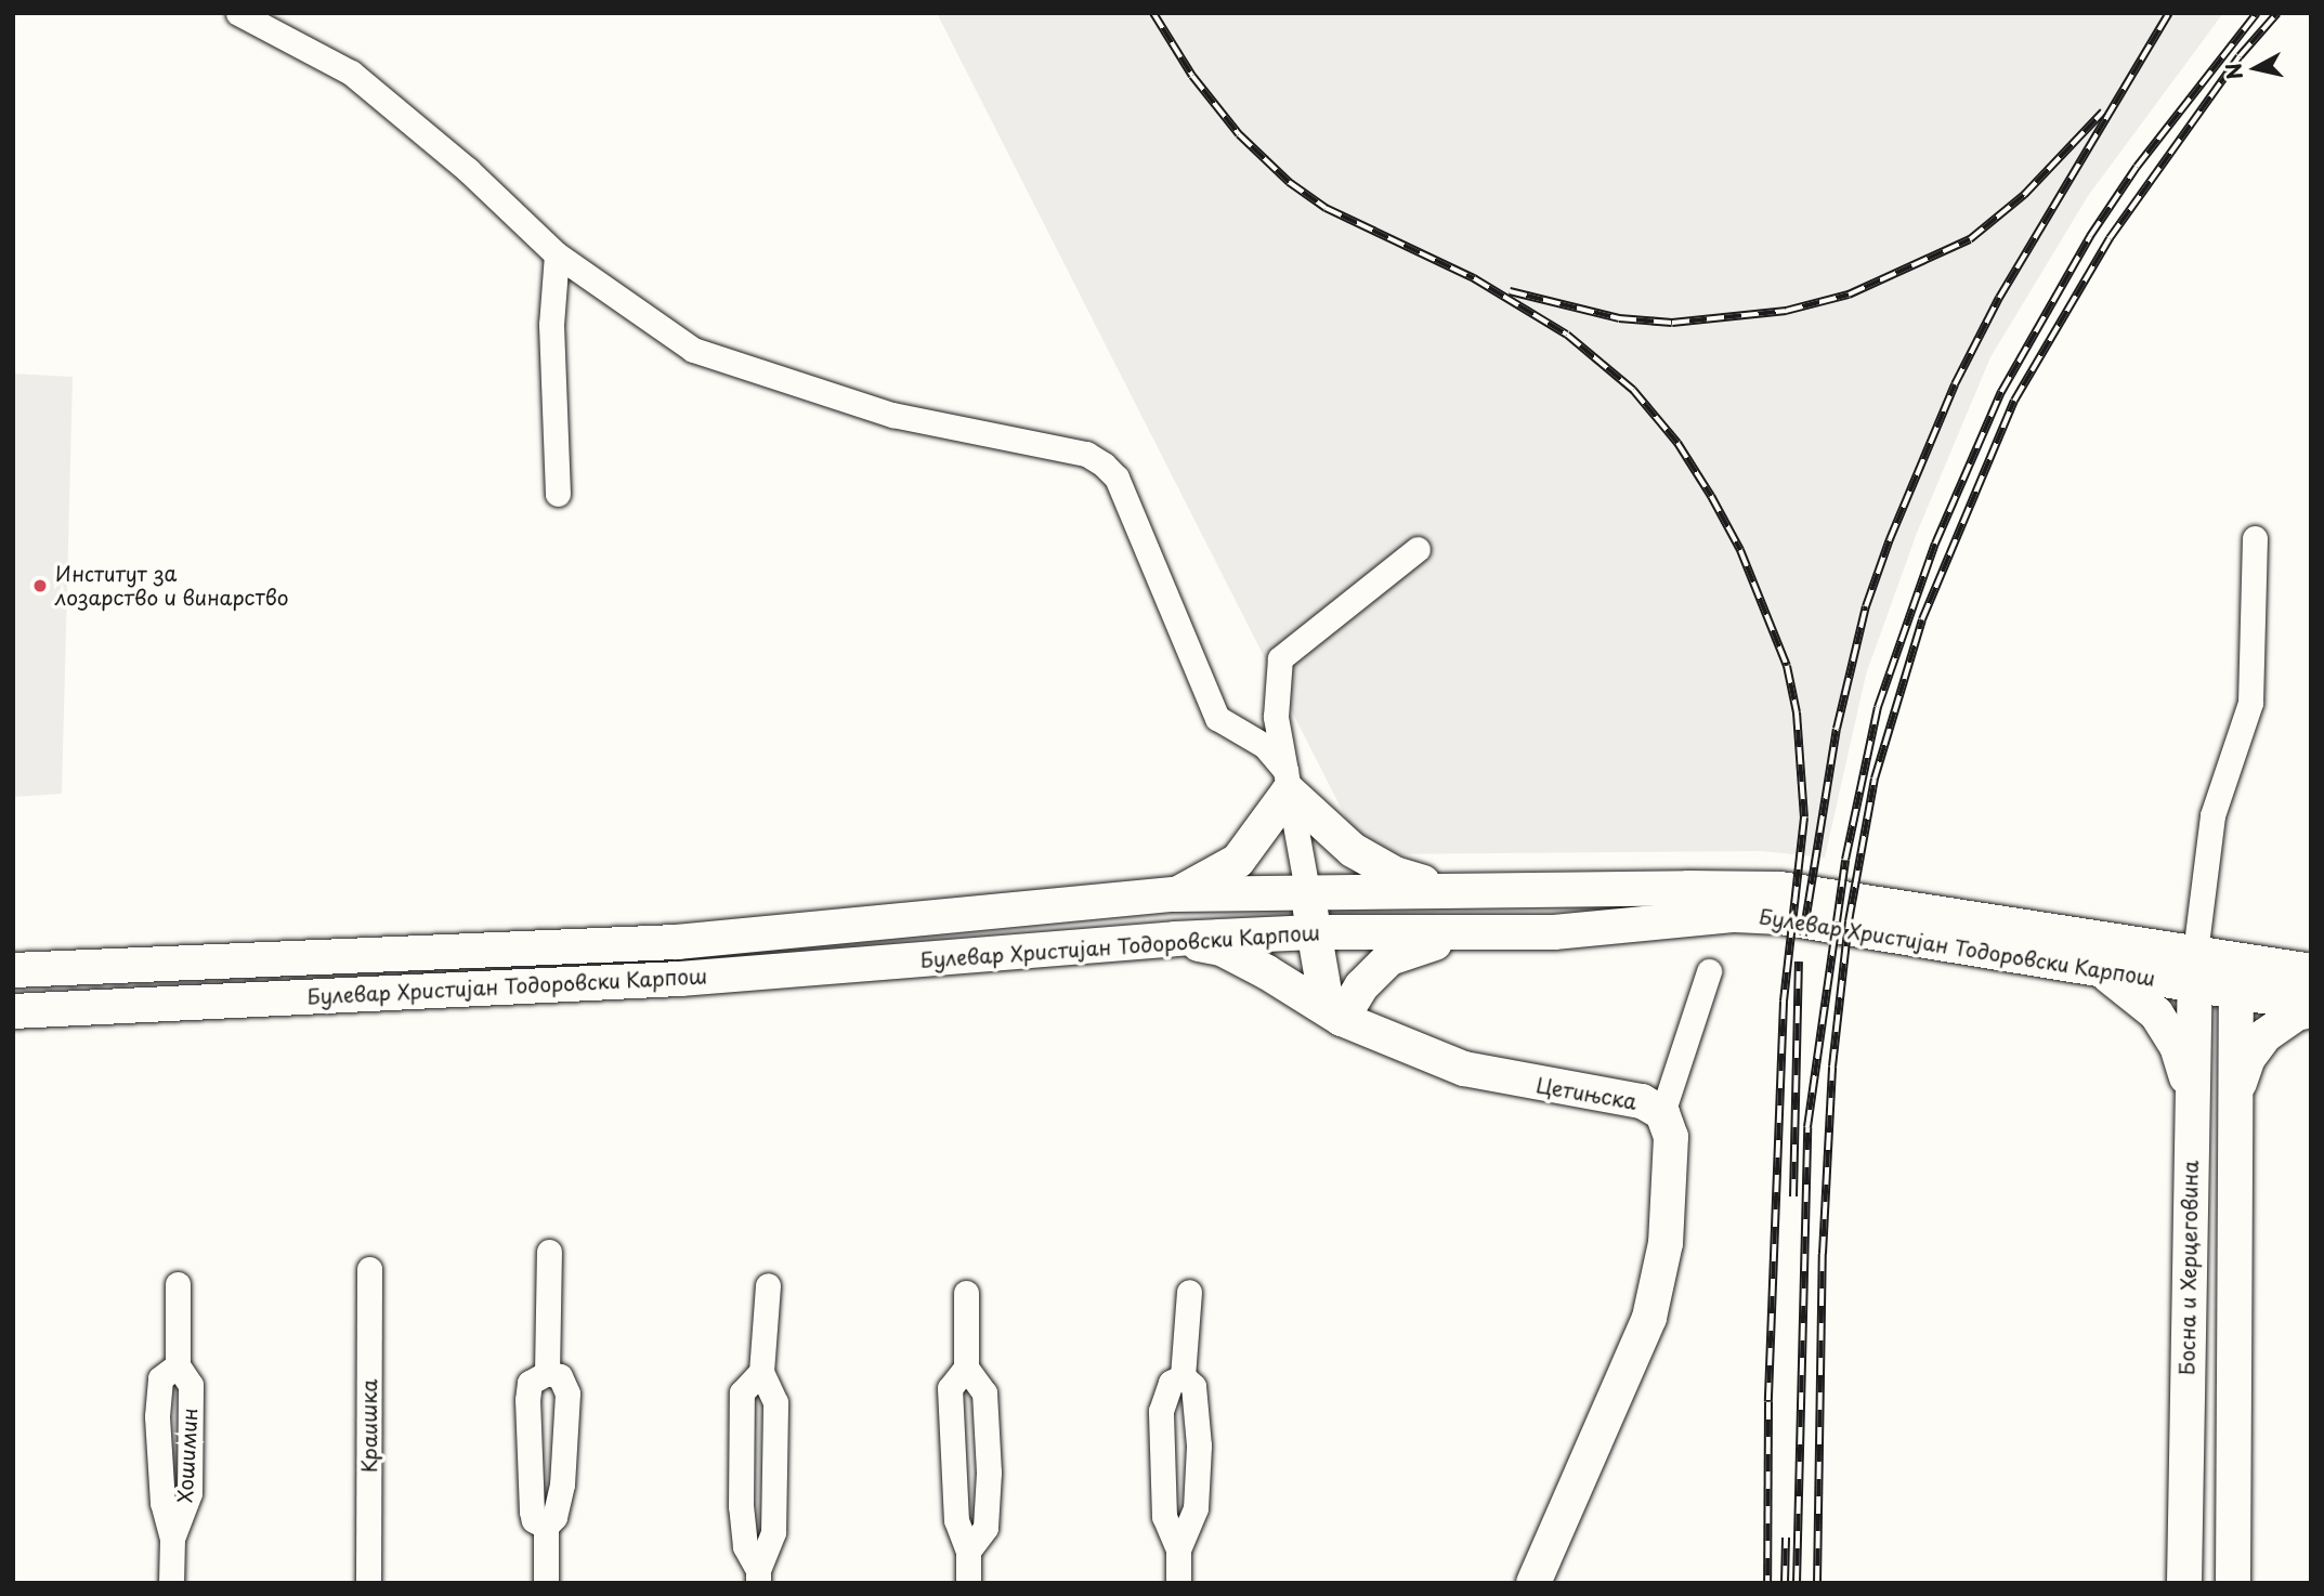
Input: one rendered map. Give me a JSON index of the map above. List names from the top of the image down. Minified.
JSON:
{"streets":{"street":["Булевар Христијан Тодоровски Карпош","Цетињска","Босна и Херцеговина","Краишка","Хошимин"]},"crossings":[["Булевар Христијан Тодоровски Карпош","Цетињска"],["Булевар Христијан Тодоровски Карпош","Босна и Херцеговина"]],"places":["Институт за лозарство и винарство"],"north":"left"}
